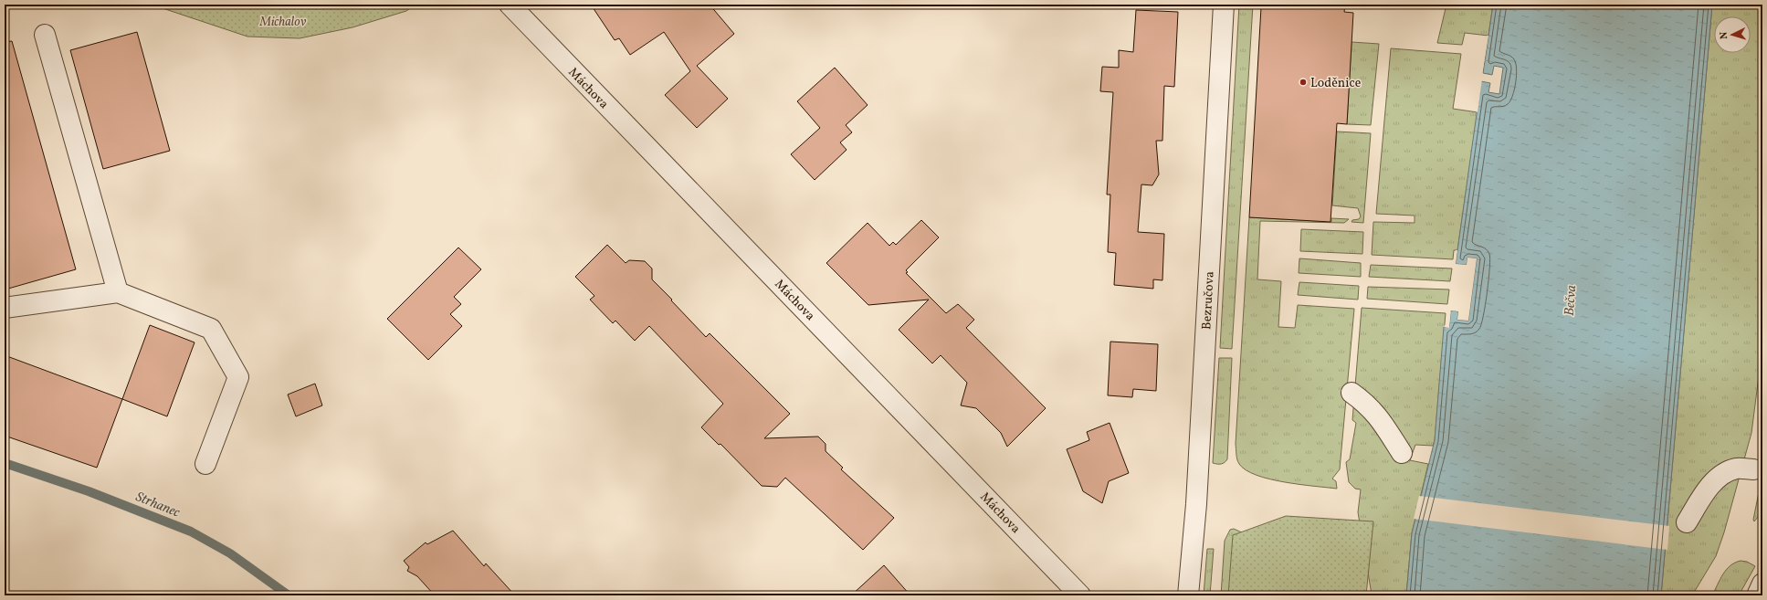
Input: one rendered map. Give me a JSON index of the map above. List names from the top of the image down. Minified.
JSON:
{"streets":{"street":["Máchova","Bezručova"]},"water":["Bečva","Strhanec"],"parks":["Michalov"],"places":["Loděnice"],"north":"left"}
